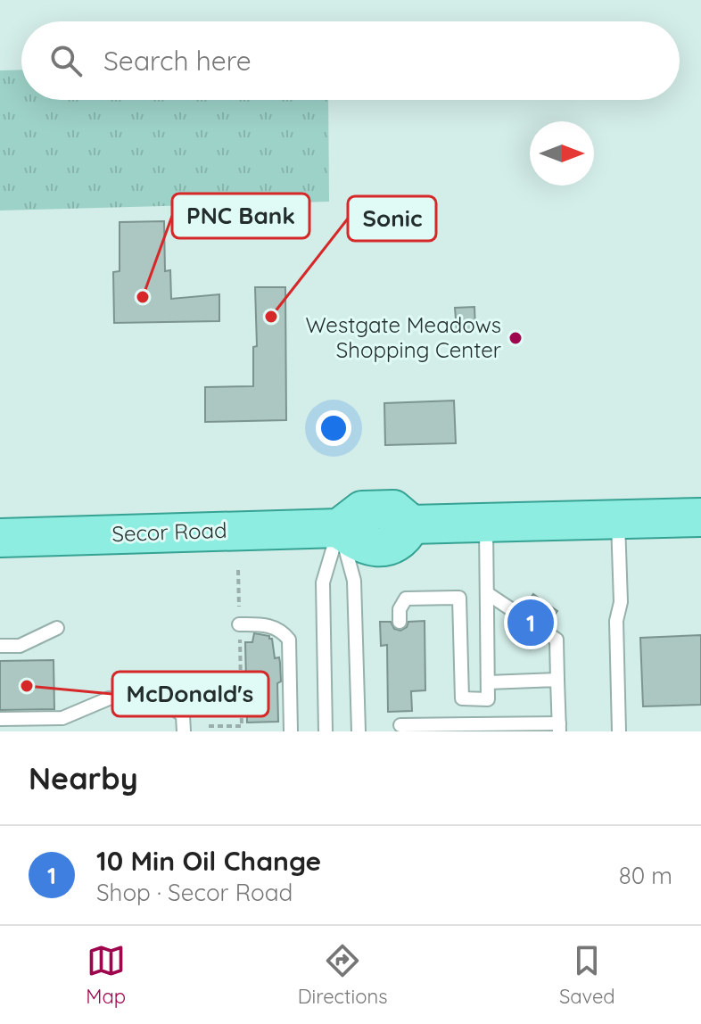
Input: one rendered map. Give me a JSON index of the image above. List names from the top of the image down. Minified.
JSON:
{"streets":{"main road":["Secor Road"]},"places":["PNC Bank","Sonic","Westgate Meadows Shopping Center","McDonald's"],"north":"right","page":{"search":"Search here","pins":"1","heading":"Nearby","list":[{"mark":"1","name":"10 Min Oil Change","note":"Shop · Secor Road","value":"80 m"}],"nav":["Map","Directions","Saved"]}}
